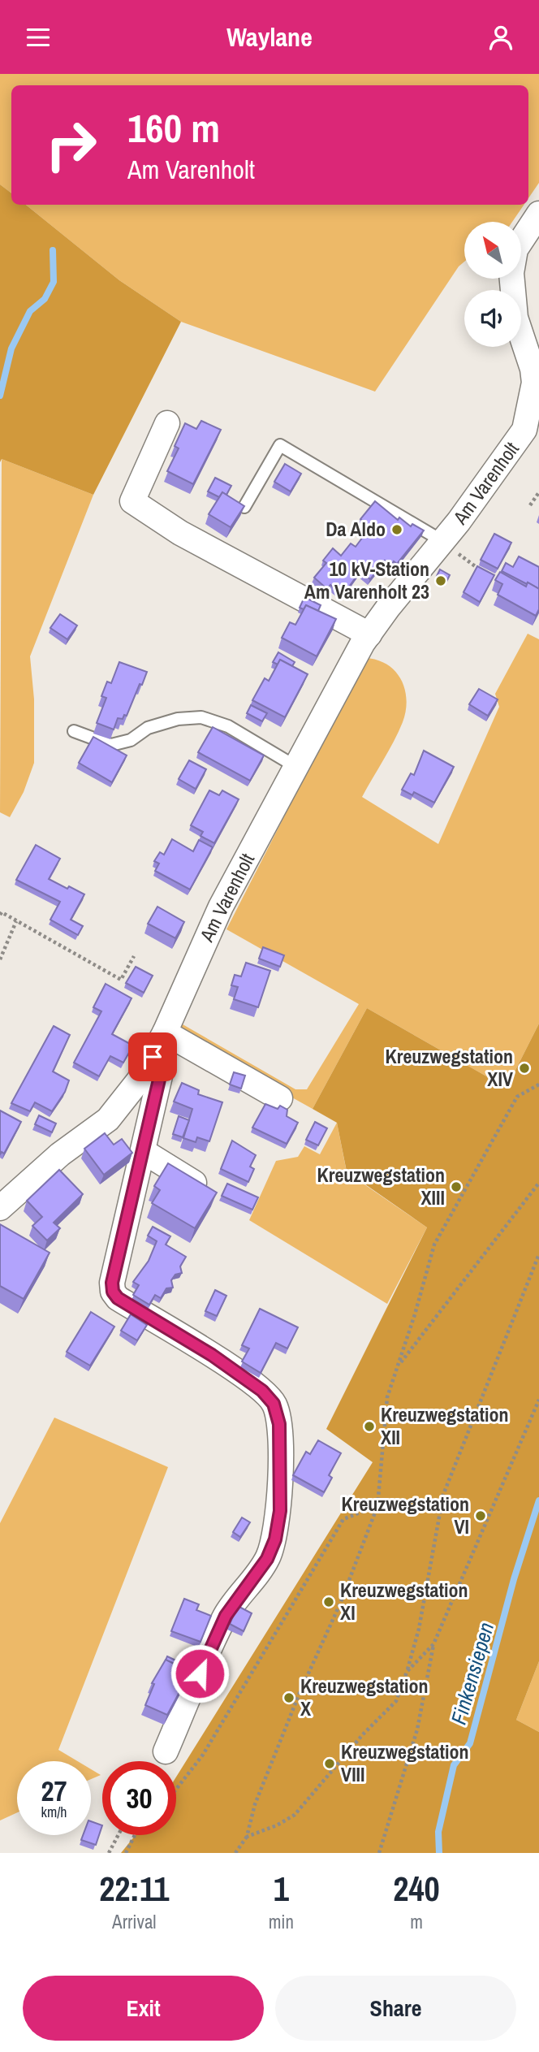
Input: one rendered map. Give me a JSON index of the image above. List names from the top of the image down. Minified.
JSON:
{"streets":{"street":["Am Varenholt"]},"water":["Finkensiepen"],"places":["Da Aldo","10 kV-Station Am Varenholt 23","Kreuzwegstation XIV","Kreuzwegstation XIII","Kreuzwegstation XII","Kreuzwegstation VI","Kreuzwegstation XI","Kreuzwegstation X","Kreuzwegstation VIII"],"north":"top left","page":{"header":"Waylane","turn":["160 m","Am Varenholt"],"speed":"27 km/h","limit":"30","eta":["22:11","Arrival","1","min","240","m"],"buttons":["Exit","Share"]}}
